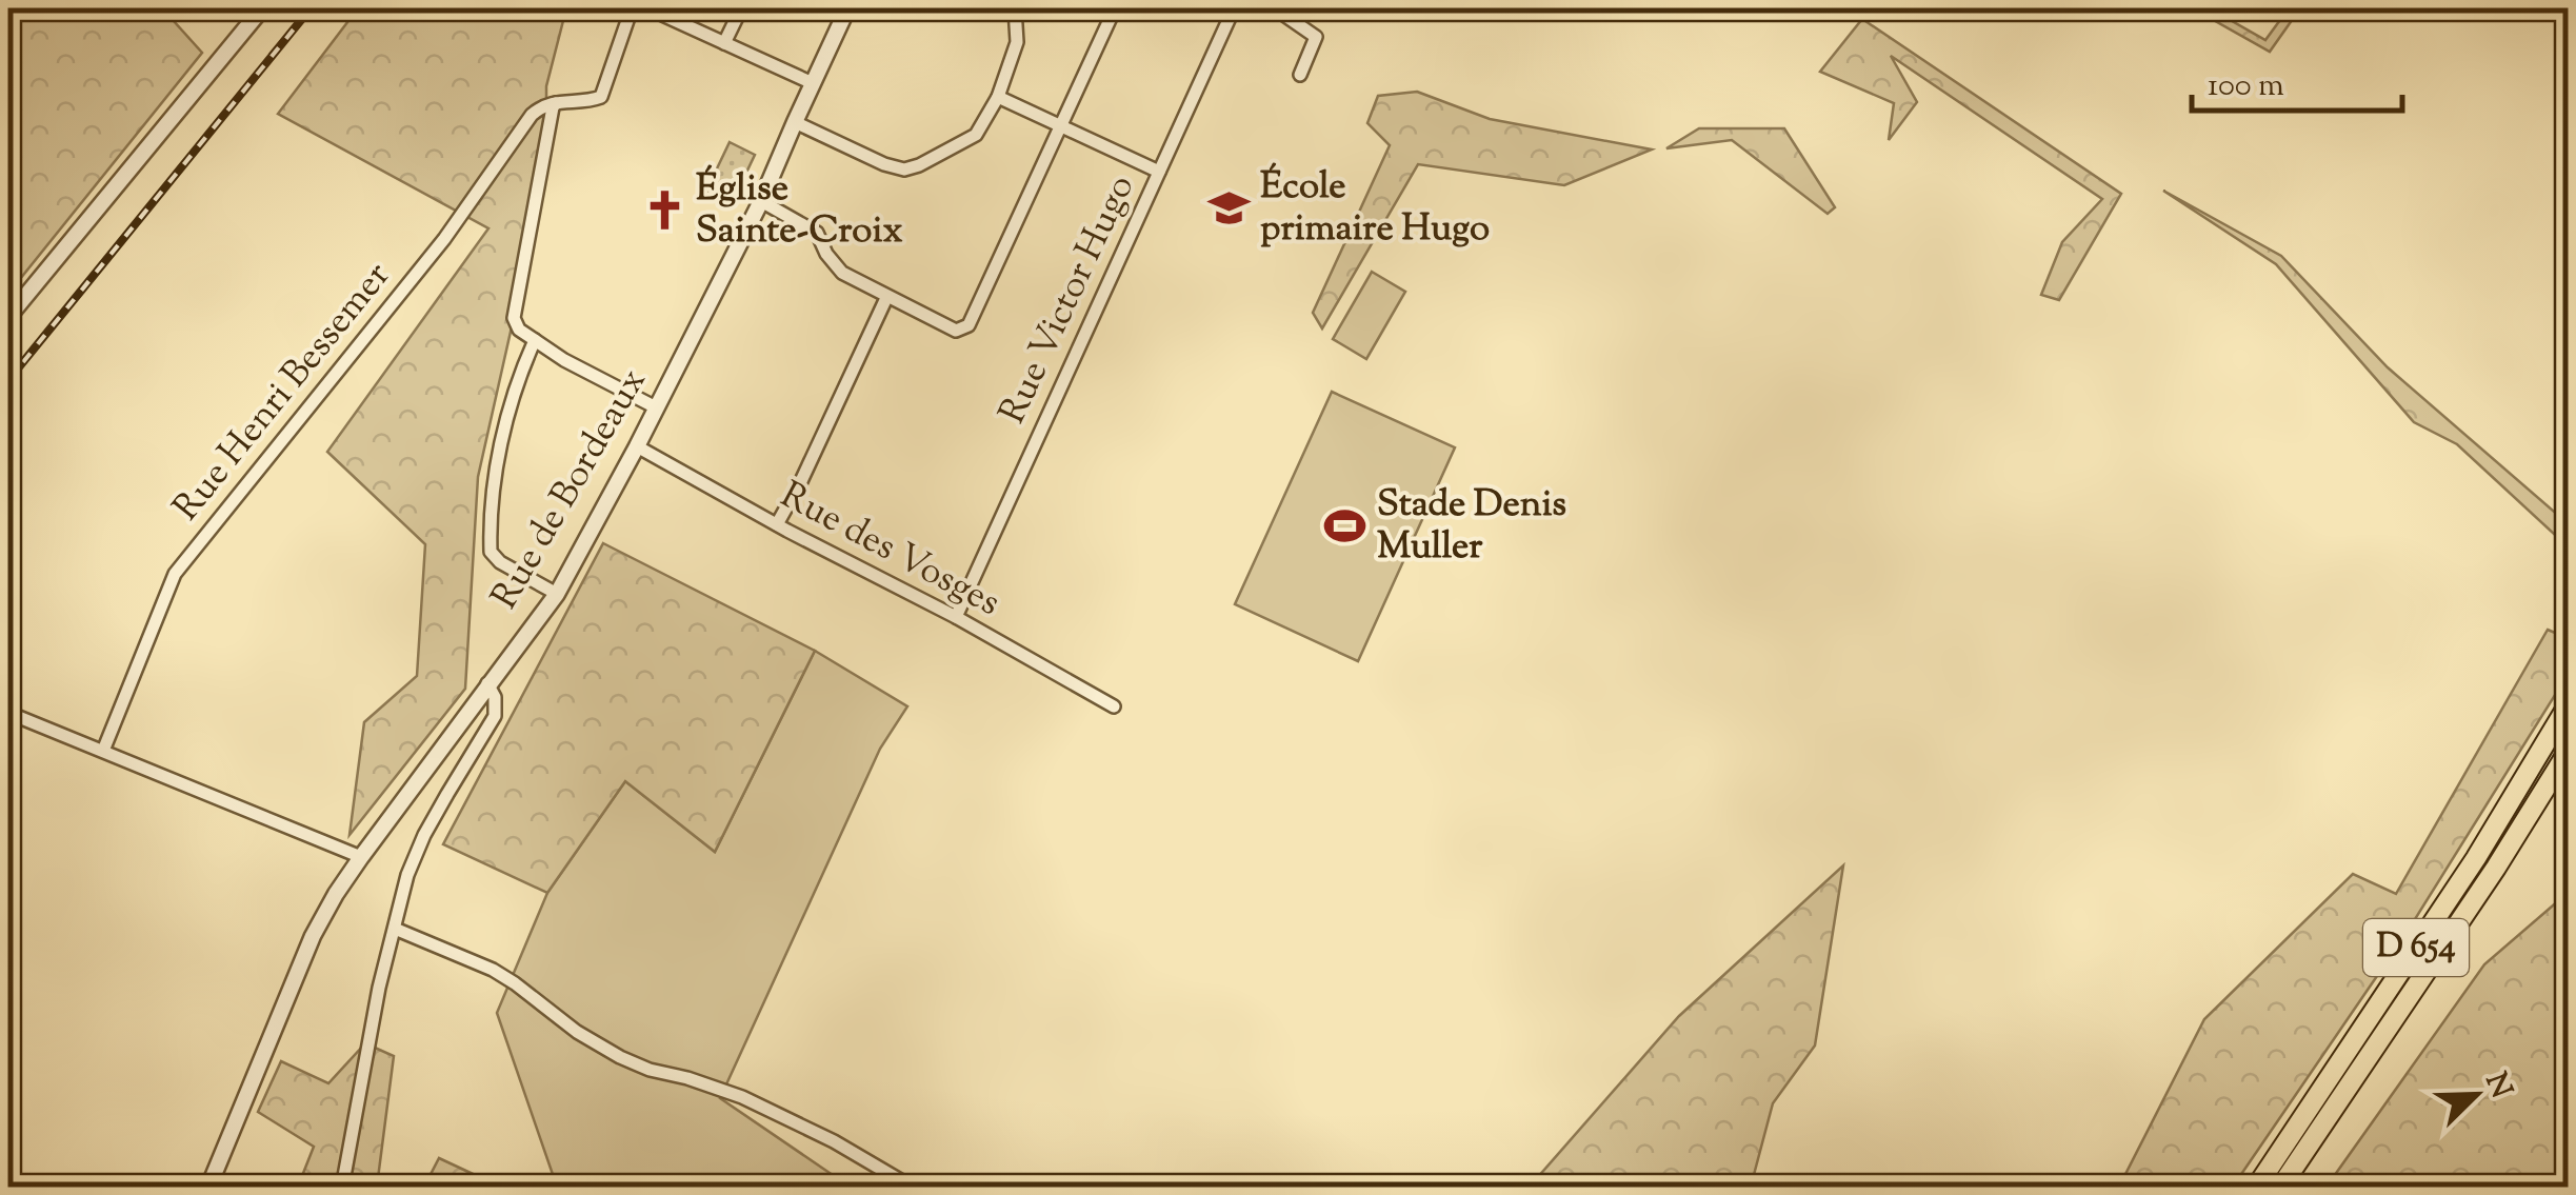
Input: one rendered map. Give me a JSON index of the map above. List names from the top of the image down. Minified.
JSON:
{"streets":{"highway":["D 654"],"street":["Rue Victor Hugo","Rue Henri Bessemer","Rue de Bordeaux","Rue des Vosges"]},"crossings":[["Rue Victor Hugo","Rue des Vosges"],["Rue de Bordeaux","Rue des Vosges"]],"places":{"school or university":["École primaire Hugo"],"church":["Église Sainte-Croix"],"sports":["Stade Denis Muller"]},"scale_bar":"100 m","north":"top right"}
